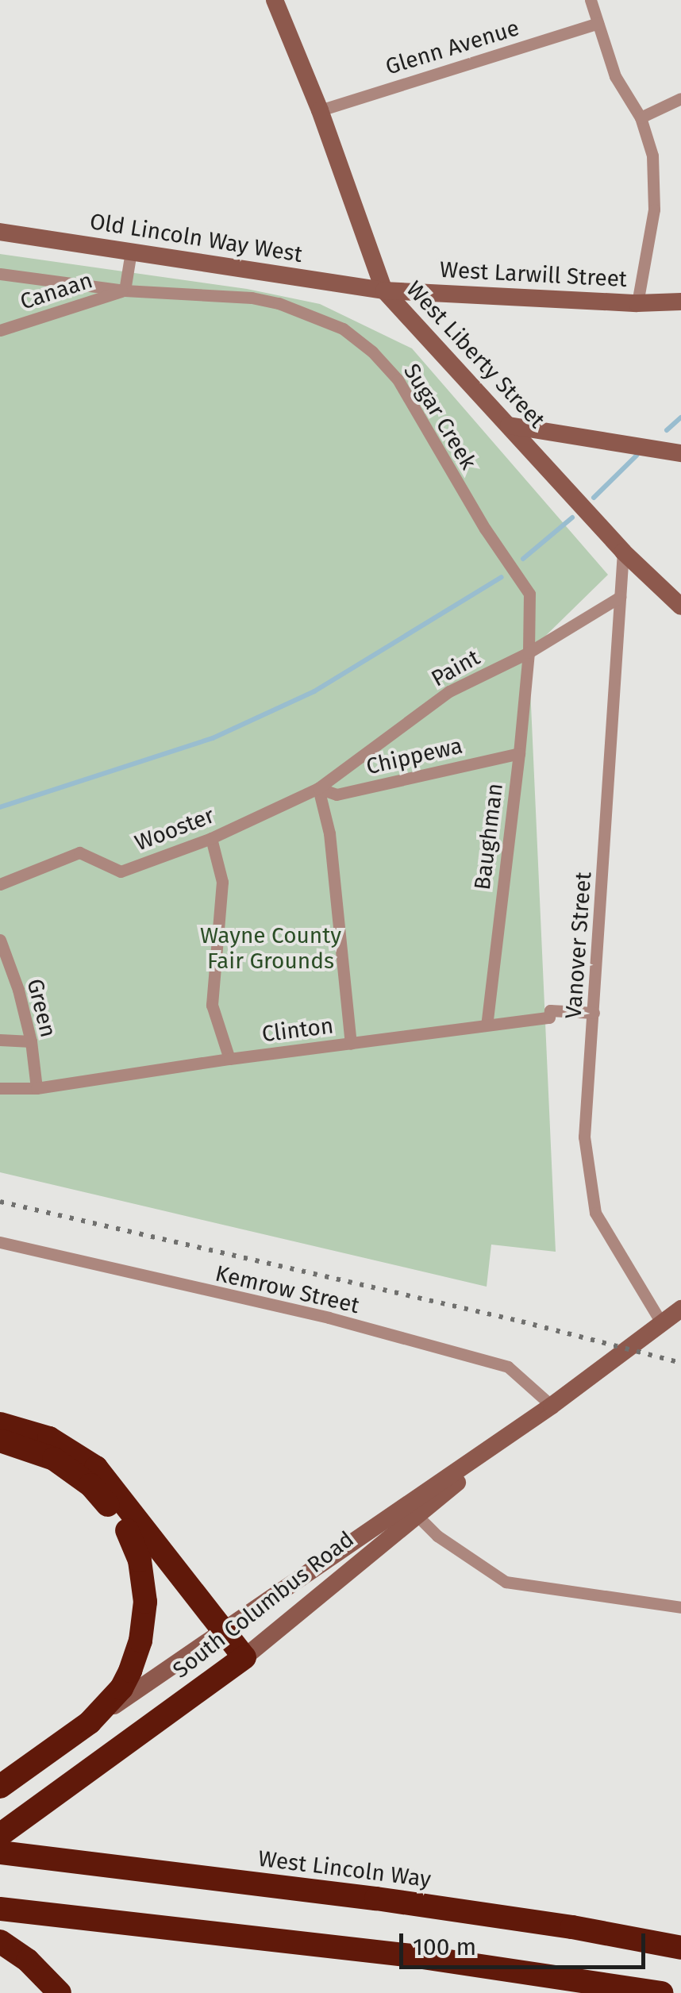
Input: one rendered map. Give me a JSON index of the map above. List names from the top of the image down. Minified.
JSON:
{"streets":{"highway":["South Columbus Road","West Lincoln Way"],"main road":["Old Lincoln Way West","West Larwill Street","West Liberty Street"],"street":["Glenn Avenue","Canaan","Sugar Creek","Paint","Chippewa","Wooster","Baughman","Vanover Street","Green","Clinton","Kemrow Street"]},"crossings":[["Glenn Avenue","West Liberty Street"],["Old Lincoln Way West","West Larwill Street"],["Old Lincoln Way West","West Liberty Street"],["West Larwill Street","West Liberty Street"],["Canaan","Sugar Creek"],["West Liberty Street","Vanover Street"],["Sugar Creek","Paint"],["Sugar Creek","Baughman"],["Paint","Chippewa"],["Paint","Wooster"],["Paint","Baughman"],["Paint","Vanover Street"],["Chippewa","Wooster"],["Chippewa","Baughman"],["Baughman","Clinton"],["Vanover Street","Clinton"],["Vanover Street","South Columbus Road"],["Green","Clinton"],["Kemrow Street","South Columbus Road"]],"parks":["Wayne County Fair Grounds"],"scale_bar":"100 m"}
